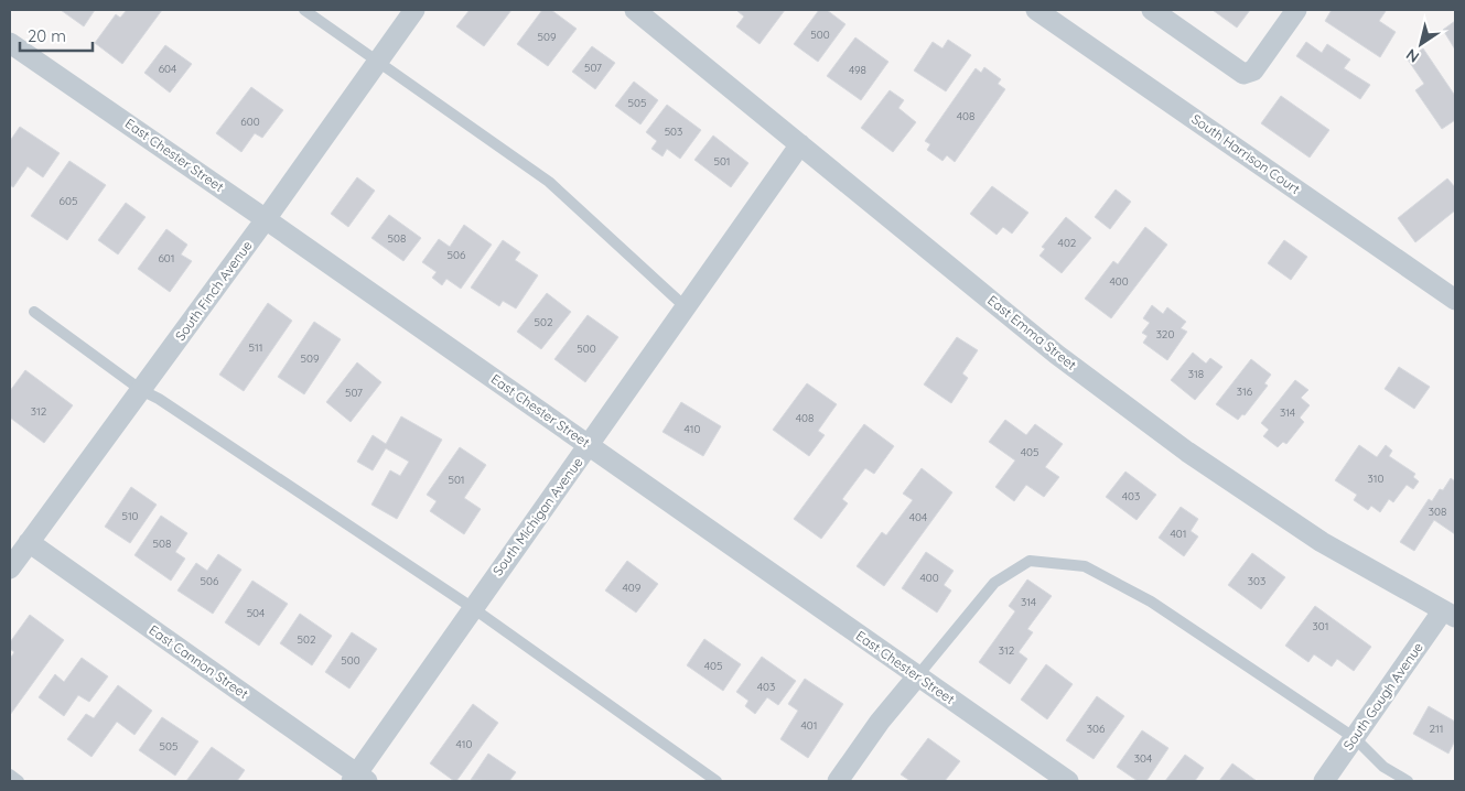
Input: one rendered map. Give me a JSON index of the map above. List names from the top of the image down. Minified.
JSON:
{"streets":{"street":["South Harrison Court","East Chester Street","South Finch Avenue","East Emma Street","South Michigan Avenue","East Cannon Street","South Gough Avenue"]},"crossings":[["East Chester Street","South Finch Avenue"],["East Chester Street","South Michigan Avenue"],["South Finch Avenue","East Cannon Street"],["East Emma Street","South Michigan Avenue"],["East Emma Street","South Gough Avenue"],["South Michigan Avenue","East Cannon Street"]],"house_numbers":["500","509","507","604","498","505","408","600","503","501","605","508","402","506","601","400","502","320","511","500","509","318","316","507","312","314","408","410","405","310","501","403","308","510","404","401","508","400","506","303","409","314","504","301","502","312","500","405","403","401","306","211","410","505","304"],"scale_bar":"20 m","north":"bottom left"}
